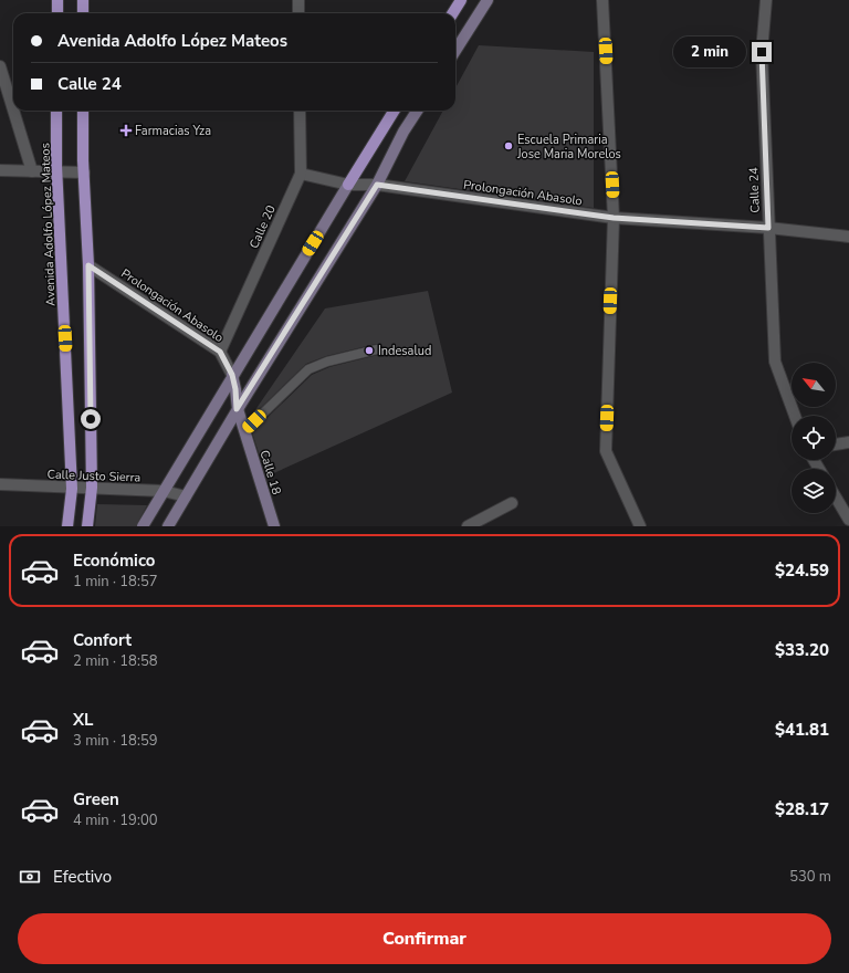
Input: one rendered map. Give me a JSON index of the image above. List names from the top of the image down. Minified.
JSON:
{"streets":{"main road":["Avenida Adolfo López Mateos","Calle 18"],"street":["Calle 24","Prolongación Abasolo","Calle 20","Calle Justo Sierra"]},"crossings":[["Calle 24","Prolongación Abasolo"],["Prolongación Abasolo","Calle 20"],["Prolongación Abasolo","Calle 18"],["Avenida Adolfo López Mateos","Calle Justo Sierra"]],"places":{"health":["Farmacias Yza"],"other":["Escuela Primaria Jose Maria Morelos","Indesalud"]},"north":"top left","page":{"banner":["Avenida Adolfo López Mateos","Calle 24"],"bubble":"2 min","list":[{"name":"Económico","note":"1 min · 18:57","value":"$24.59"},{"name":"Confort","note":"2 min · 18:58","value":"$33.20"},{"name":"XL","note":"3 min · 18:59","value":"$41.81"},{"name":"Green","note":"4 min · 19:00","value":"$28.17"}],"pay":["Efectivo","530 m"],"buttons":"Confirmar"}}
